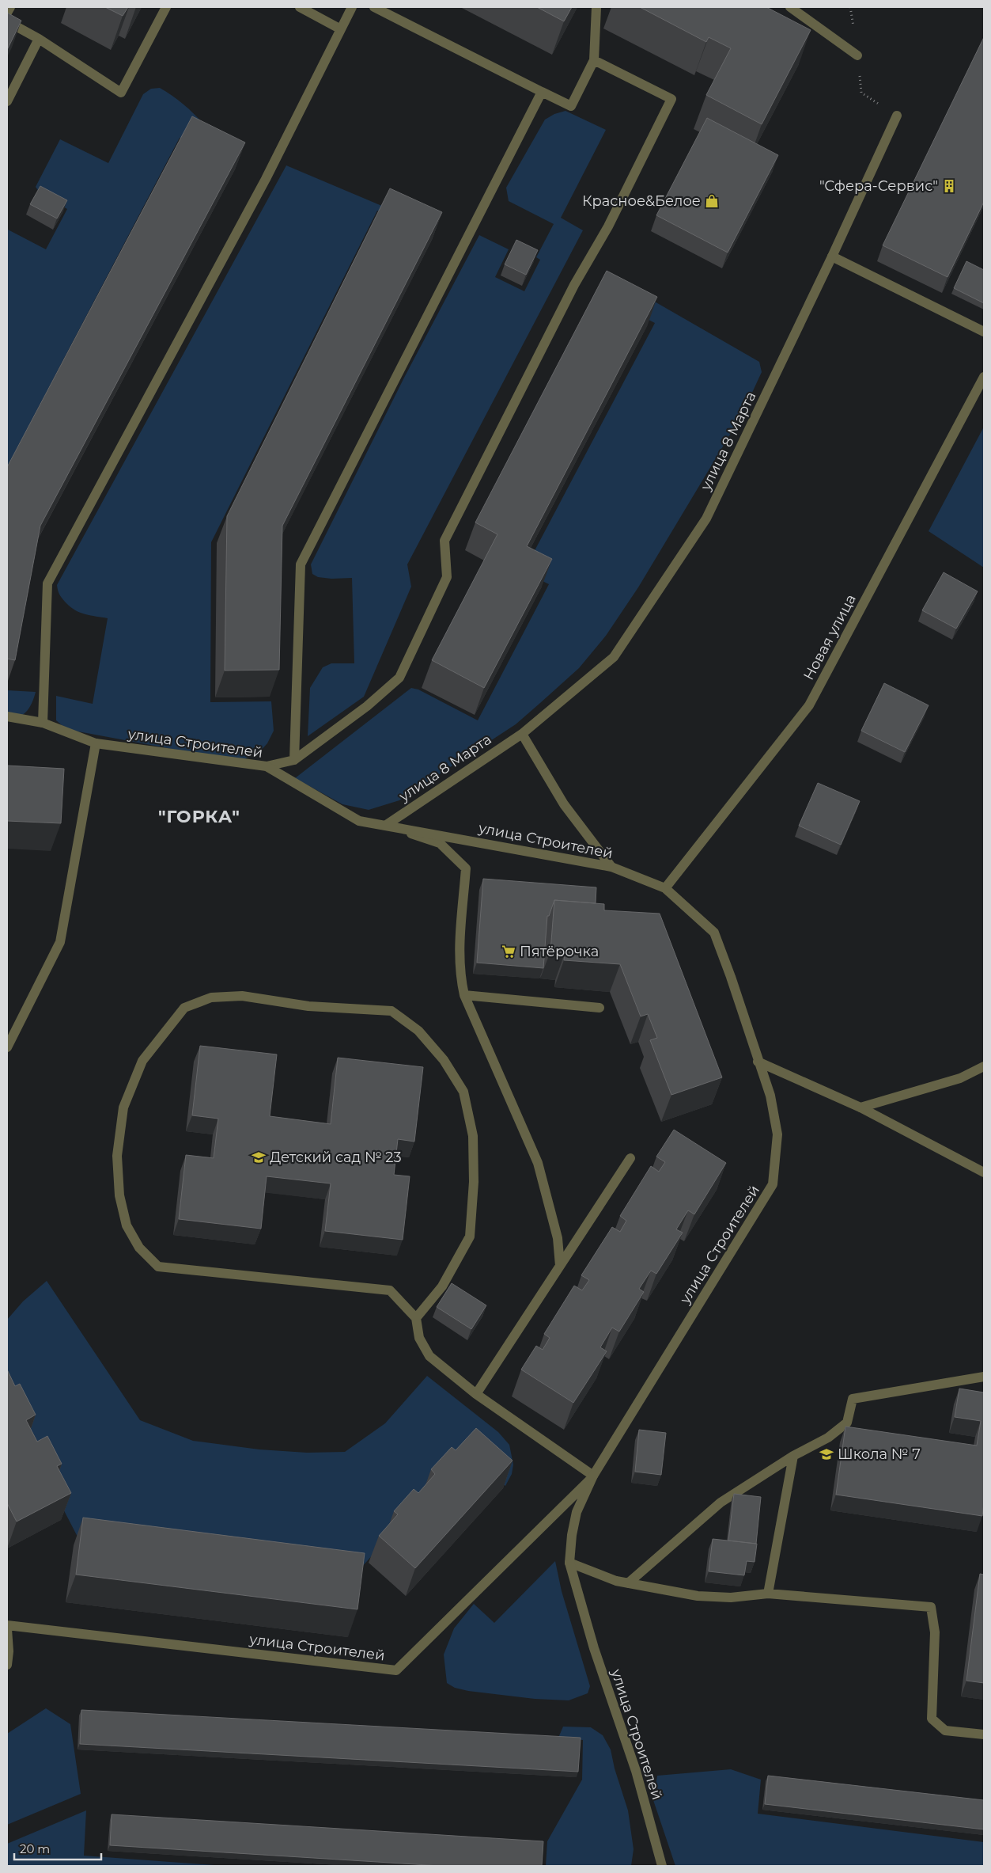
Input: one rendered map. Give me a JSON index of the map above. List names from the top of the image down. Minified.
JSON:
{"streets":{"street":["улица 8 Марта","Новая улица","улица Строителей"]},"crossings":[["улица 8 Марта","улица Строителей"],["Новая улица","улица Строителей"]],"districts":["\"ГОРКА\""],"places":{"building":["\"Сфера-Сервис\""],"shop":["Красное&Белое"],"supermarket":["Пятёрочка"],"school or university":["Детский сад № 23","Школа № 7"]},"scale_bar":"20 m"}
